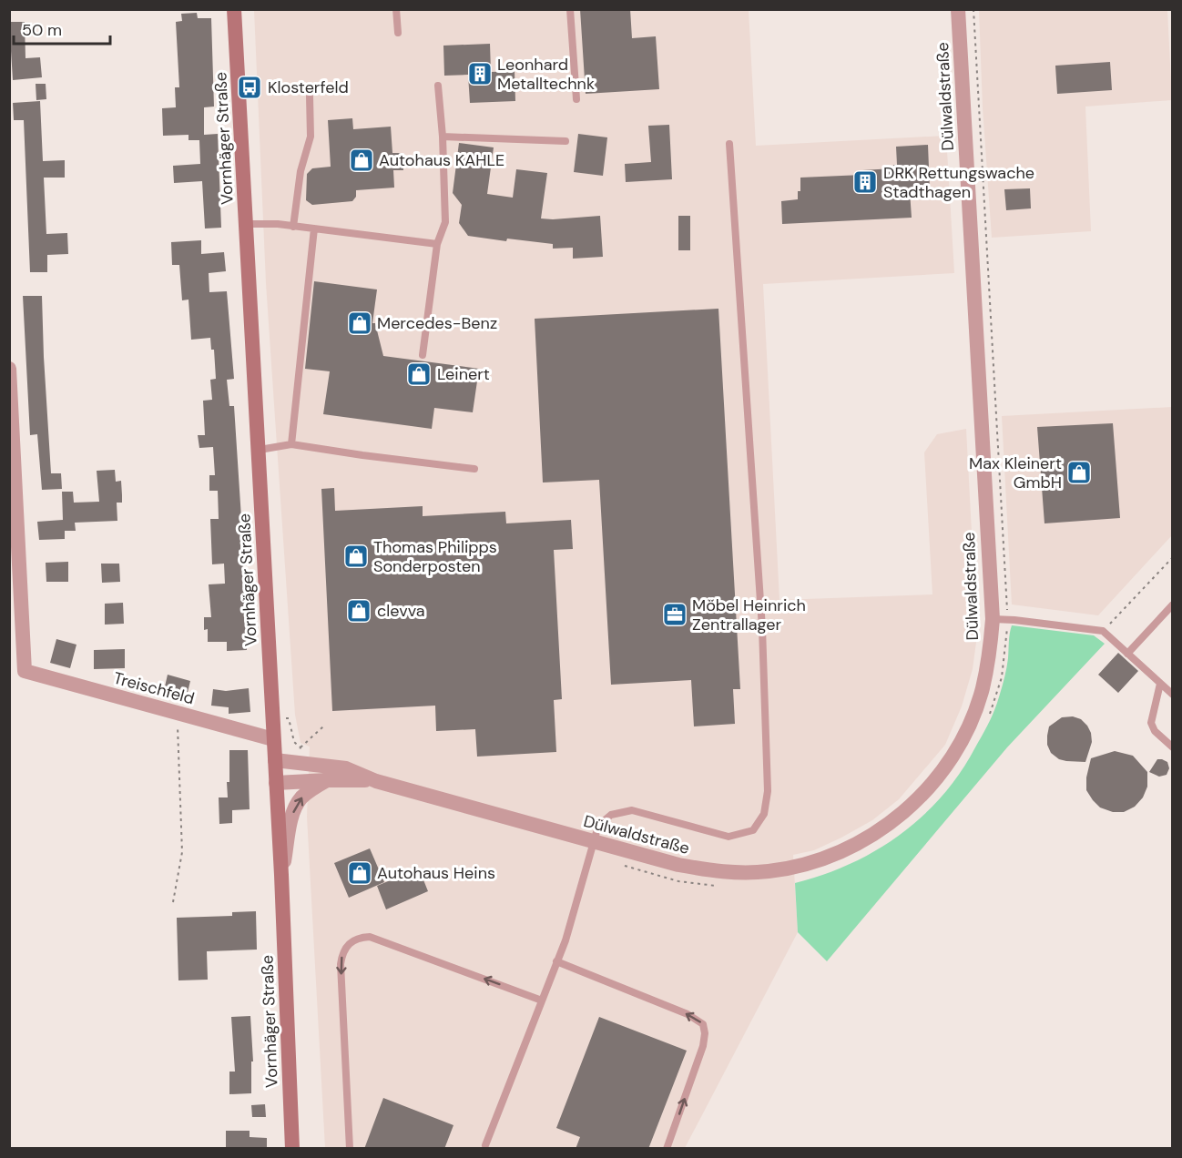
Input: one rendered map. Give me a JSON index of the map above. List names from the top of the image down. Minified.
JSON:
{"streets":{"main road":["Vornhäger Straße"],"street":["Dülwaldstraße","Treischfeld"]},"crossings":[["Dülwaldstraße","Vornhäger Straße"],["Vornhäger Straße","Treischfeld"]],"places":{"building":["Leonhard Metalltechnk","DRK Rettungswache Stadthagen"],"bus stop":["Klosterfeld"],"shop":["Autohaus KAHLE","Mercedes-Benz","Leinert","Max Kleinert GmbH","Thomas Philipps Sonderposten","clevva","Autohaus Heins"],"office":["Möbel Heinrich Zentrallager"]},"scale_bar":"50 m"}
